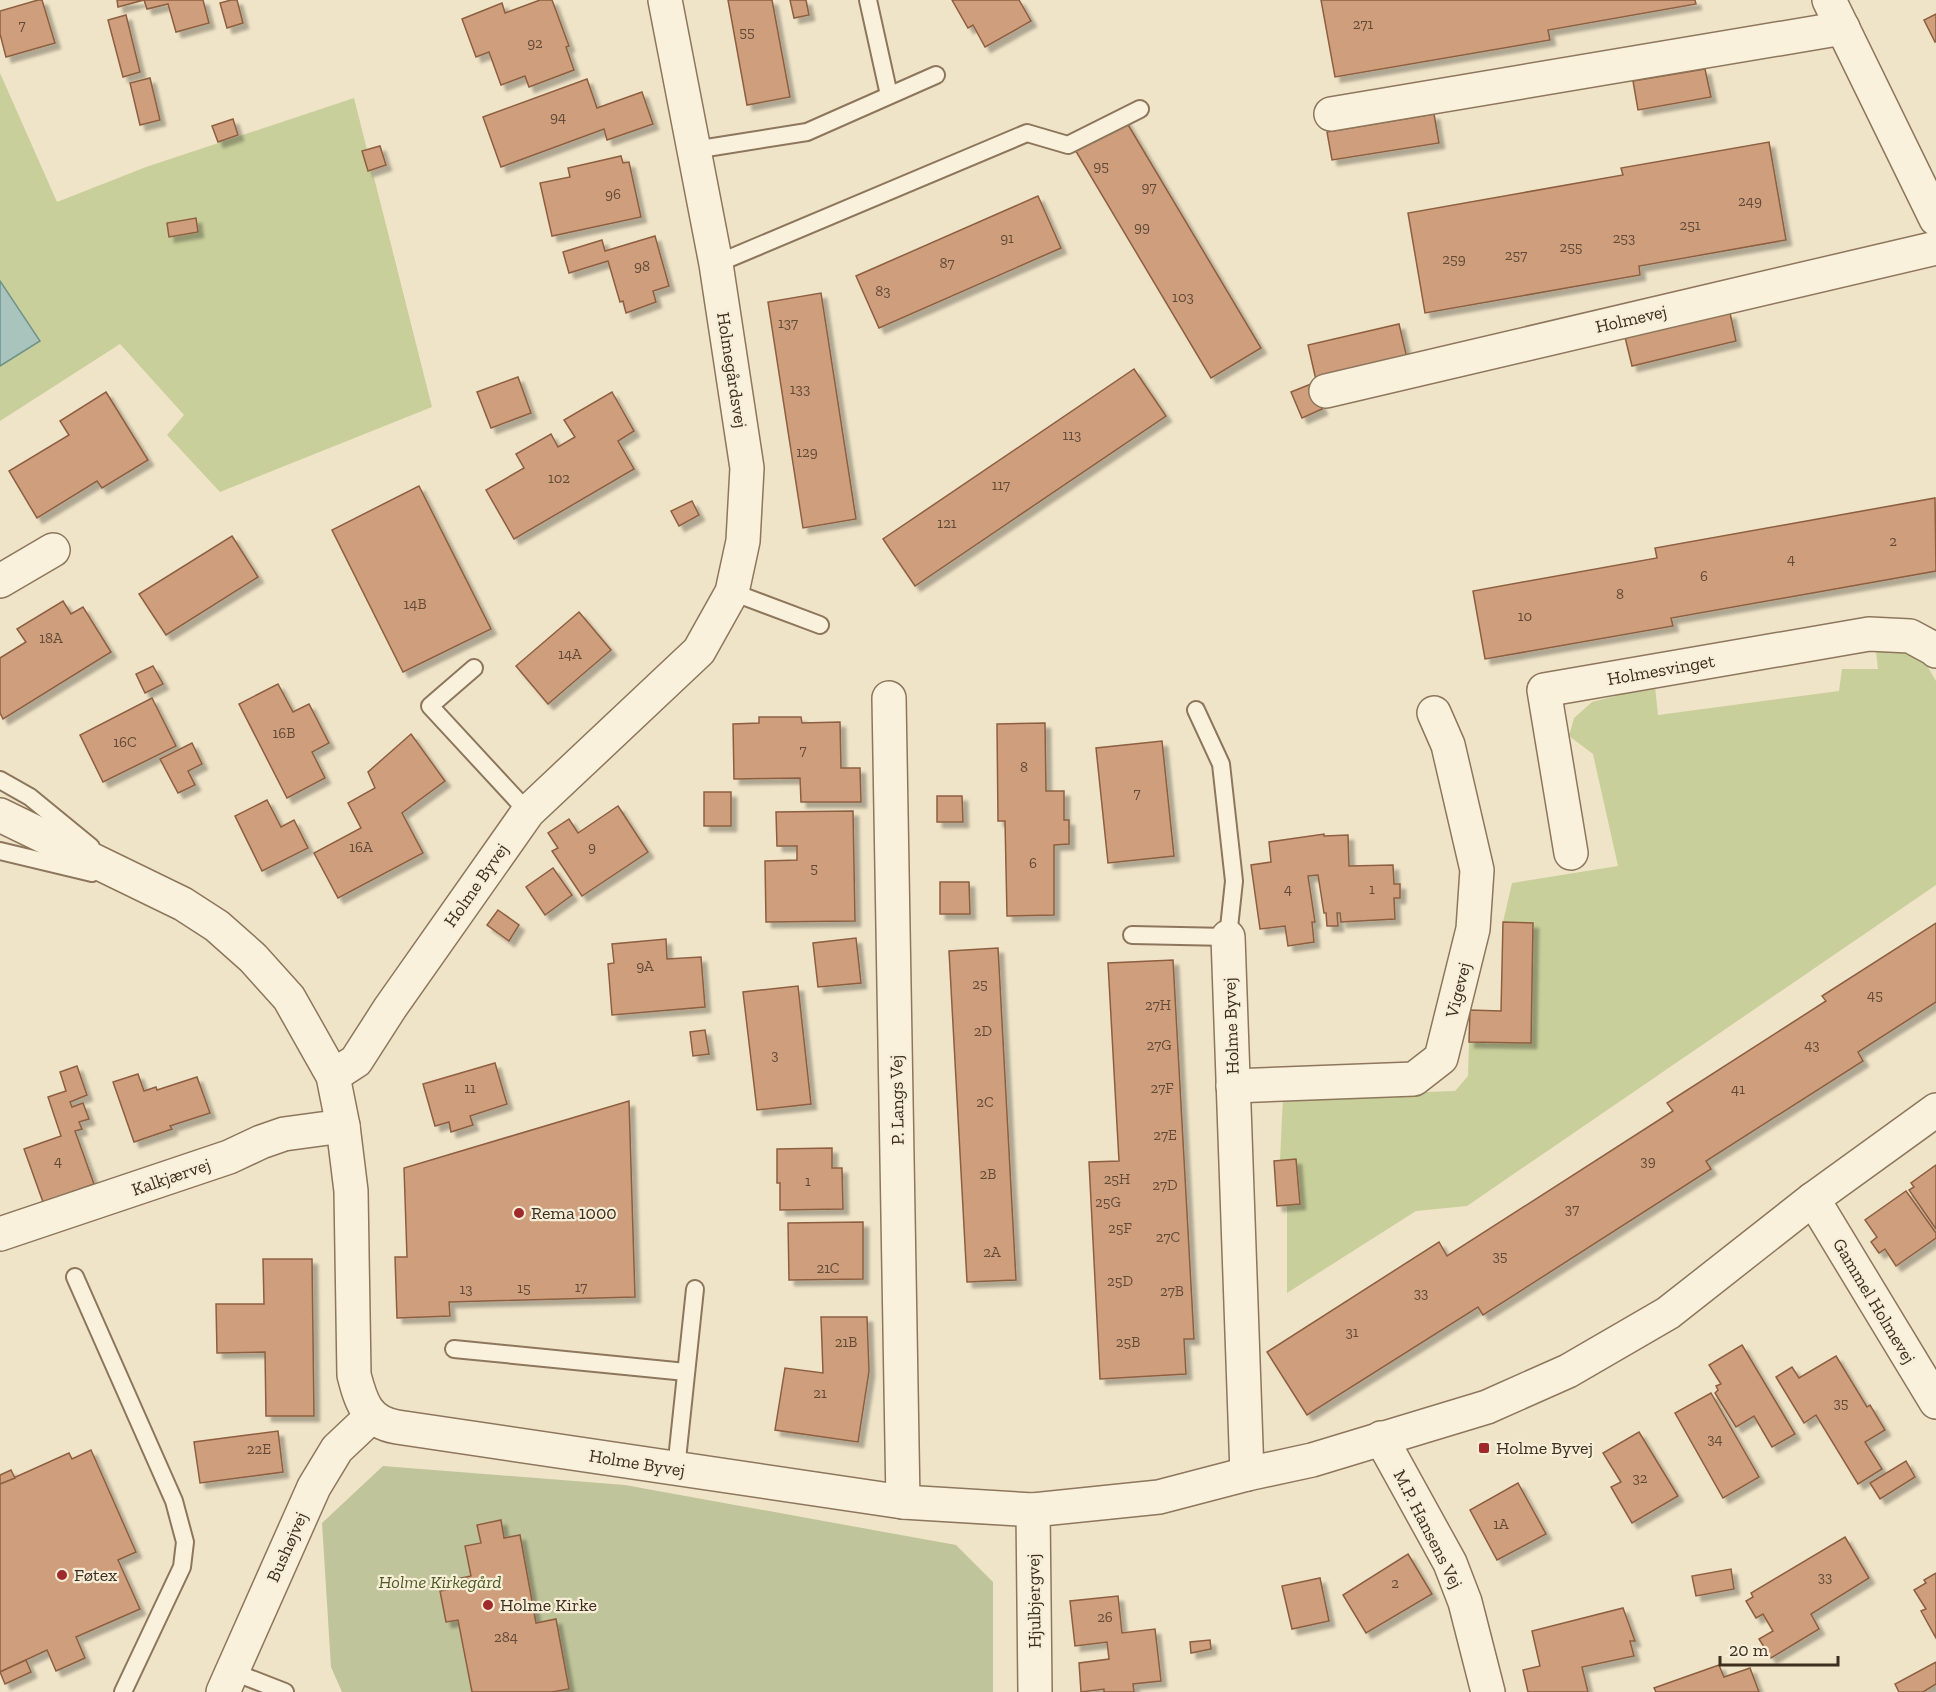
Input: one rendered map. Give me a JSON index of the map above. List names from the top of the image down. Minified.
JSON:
{"streets":{"street":["Holmevej","Holmegårdsvej","Holmesvinget","Holme Byvej","Vigevej","P. Langs Vej","Kalkjærvej","Gammel Holmevej","M.P. Hansens Vej","Bushøjvej","Hjulbjergvej"]},"crossings":[["Holmegårdsvej","Holme Byvej"],["Holme Byvej","Vigevej"],["Holme Byvej","P. Langs Vej"],["Holme Byvej","Gammel Holmevej"],["Holme Byvej","M.P. Hansens Vej"],["Holme Byvej","Bushøjvej"],["Holme Byvej","Hjulbjergvej"]],"parks":["Holme Kirkegård"],"places":{"other":["Rema 1000","Føtex","Holme Kirke"],"transit":["Holme Byvej"]},"house_numbers":["271","7","55","92","94","95","97","96","249","251","99","91","253","255","257","259","87","98","83","103","137","133","113","129","102","117","121","2","4","6","8","14B","10","18A","14A","16B","16C","7","8","7","16A","9","6","5","4","1","9A","25","45","27H","2D","27G","43","3","11","27F","41","2C","27E","4","39","2B","25H","1","27D","25G","37","25F","27C","2A","35","21C","25D","17","15","13","27B","33","31","21B","25B","21","35","34","22E","32","1A","33","2","26","284"],"scale_bar":"20 m"}
